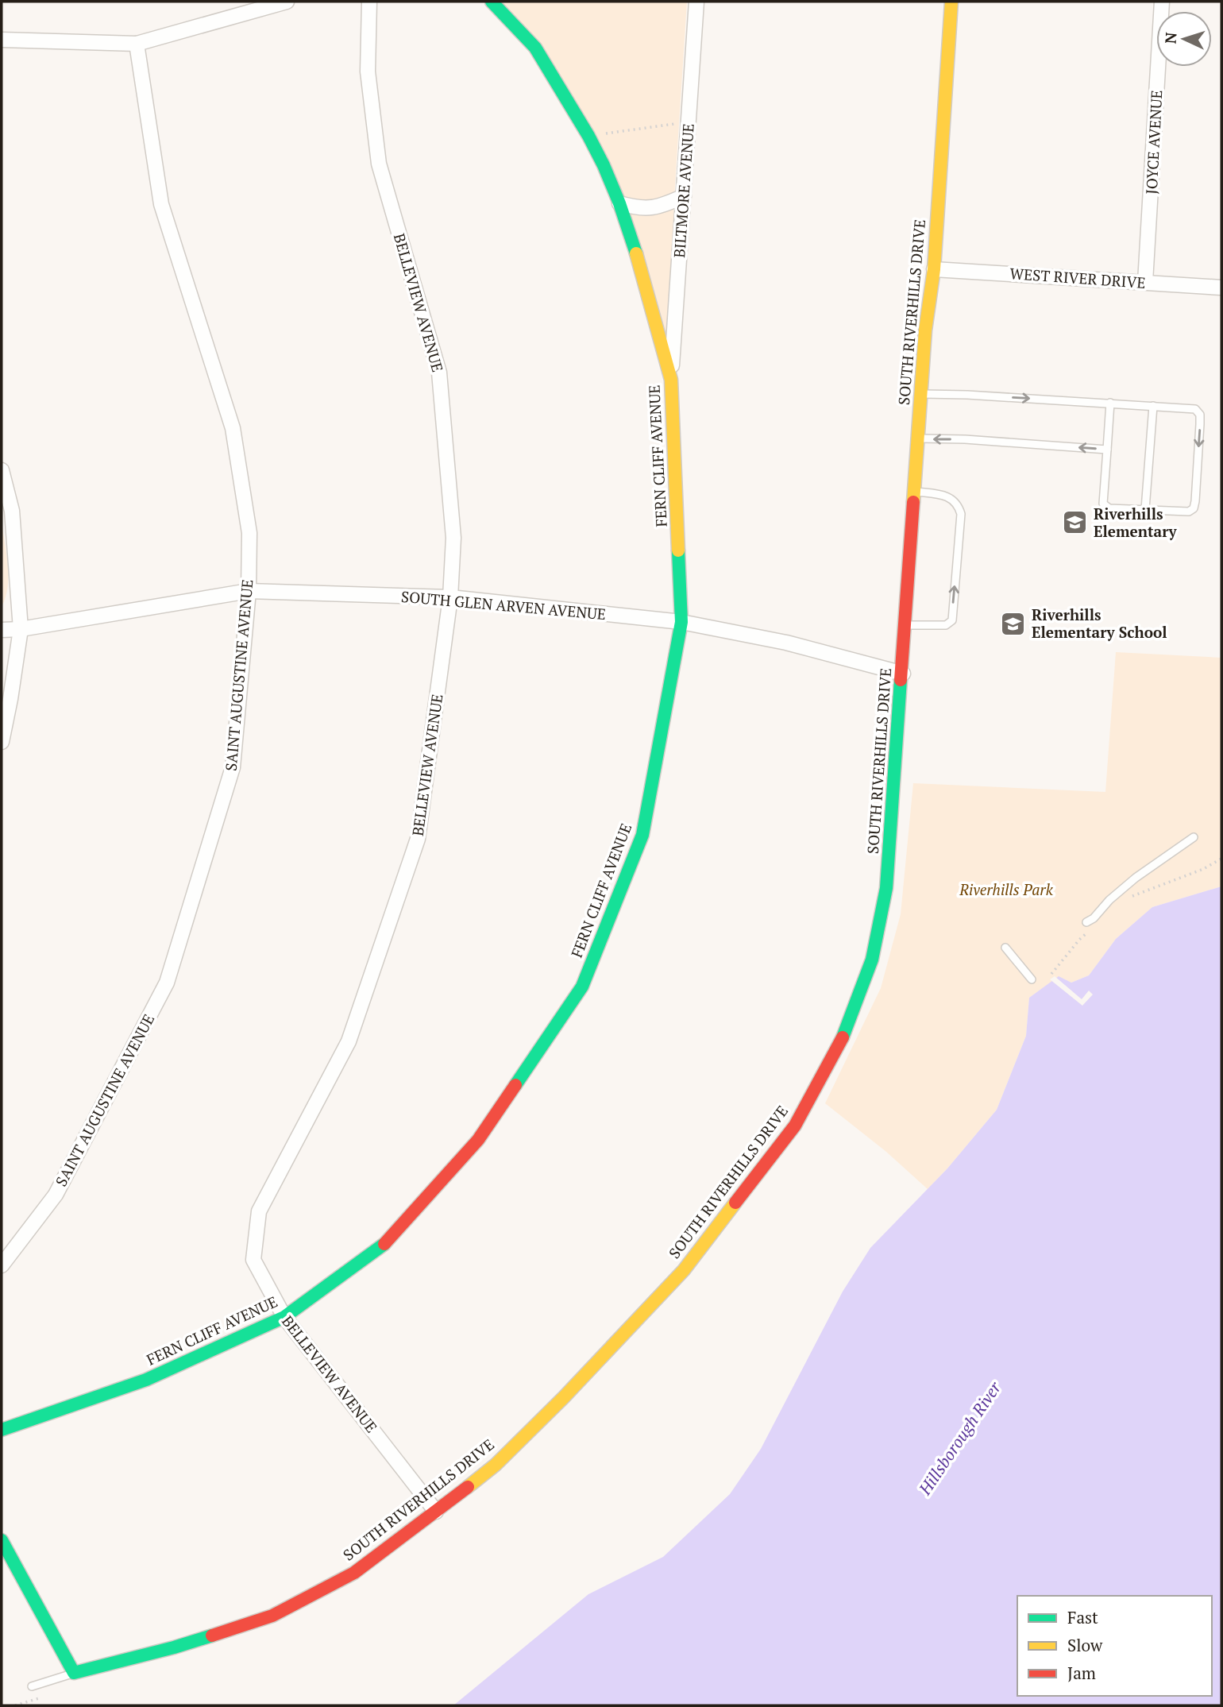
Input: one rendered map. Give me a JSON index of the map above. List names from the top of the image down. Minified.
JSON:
{"streets":{"street":["JOYCE AVENUE","BILTMORE AVENUE","WEST RIVER DRIVE","BELLEVIEW AVENUE","SOUTH RIVERHILLS DRIVE","FERN CLIFF AVENUE","SOUTH GLEN ARVEN AVENUE","SAINT AUGUSTINE AVENUE"]},"crossings":[["JOYCE AVENUE","WEST RIVER DRIVE"],["BILTMORE AVENUE","FERN CLIFF AVENUE"],["WEST RIVER DRIVE","SOUTH RIVERHILLS DRIVE"],["BELLEVIEW AVENUE","SOUTH RIVERHILLS DRIVE"],["BELLEVIEW AVENUE","FERN CLIFF AVENUE"],["BELLEVIEW AVENUE","SOUTH GLEN ARVEN AVENUE"],["SOUTH RIVERHILLS DRIVE","SOUTH GLEN ARVEN AVENUE"],["FERN CLIFF AVENUE","SOUTH GLEN ARVEN AVENUE"],["SOUTH GLEN ARVEN AVENUE","SAINT AUGUSTINE AVENUE"]],"water":["Hillsborough River"],"parks":["Riverhills Park"],"places":{"school or university":["Riverhills Elementary","Riverhills Elementary School"]},"legend":["Fast","Slow","Jam"],"north":"left"}
